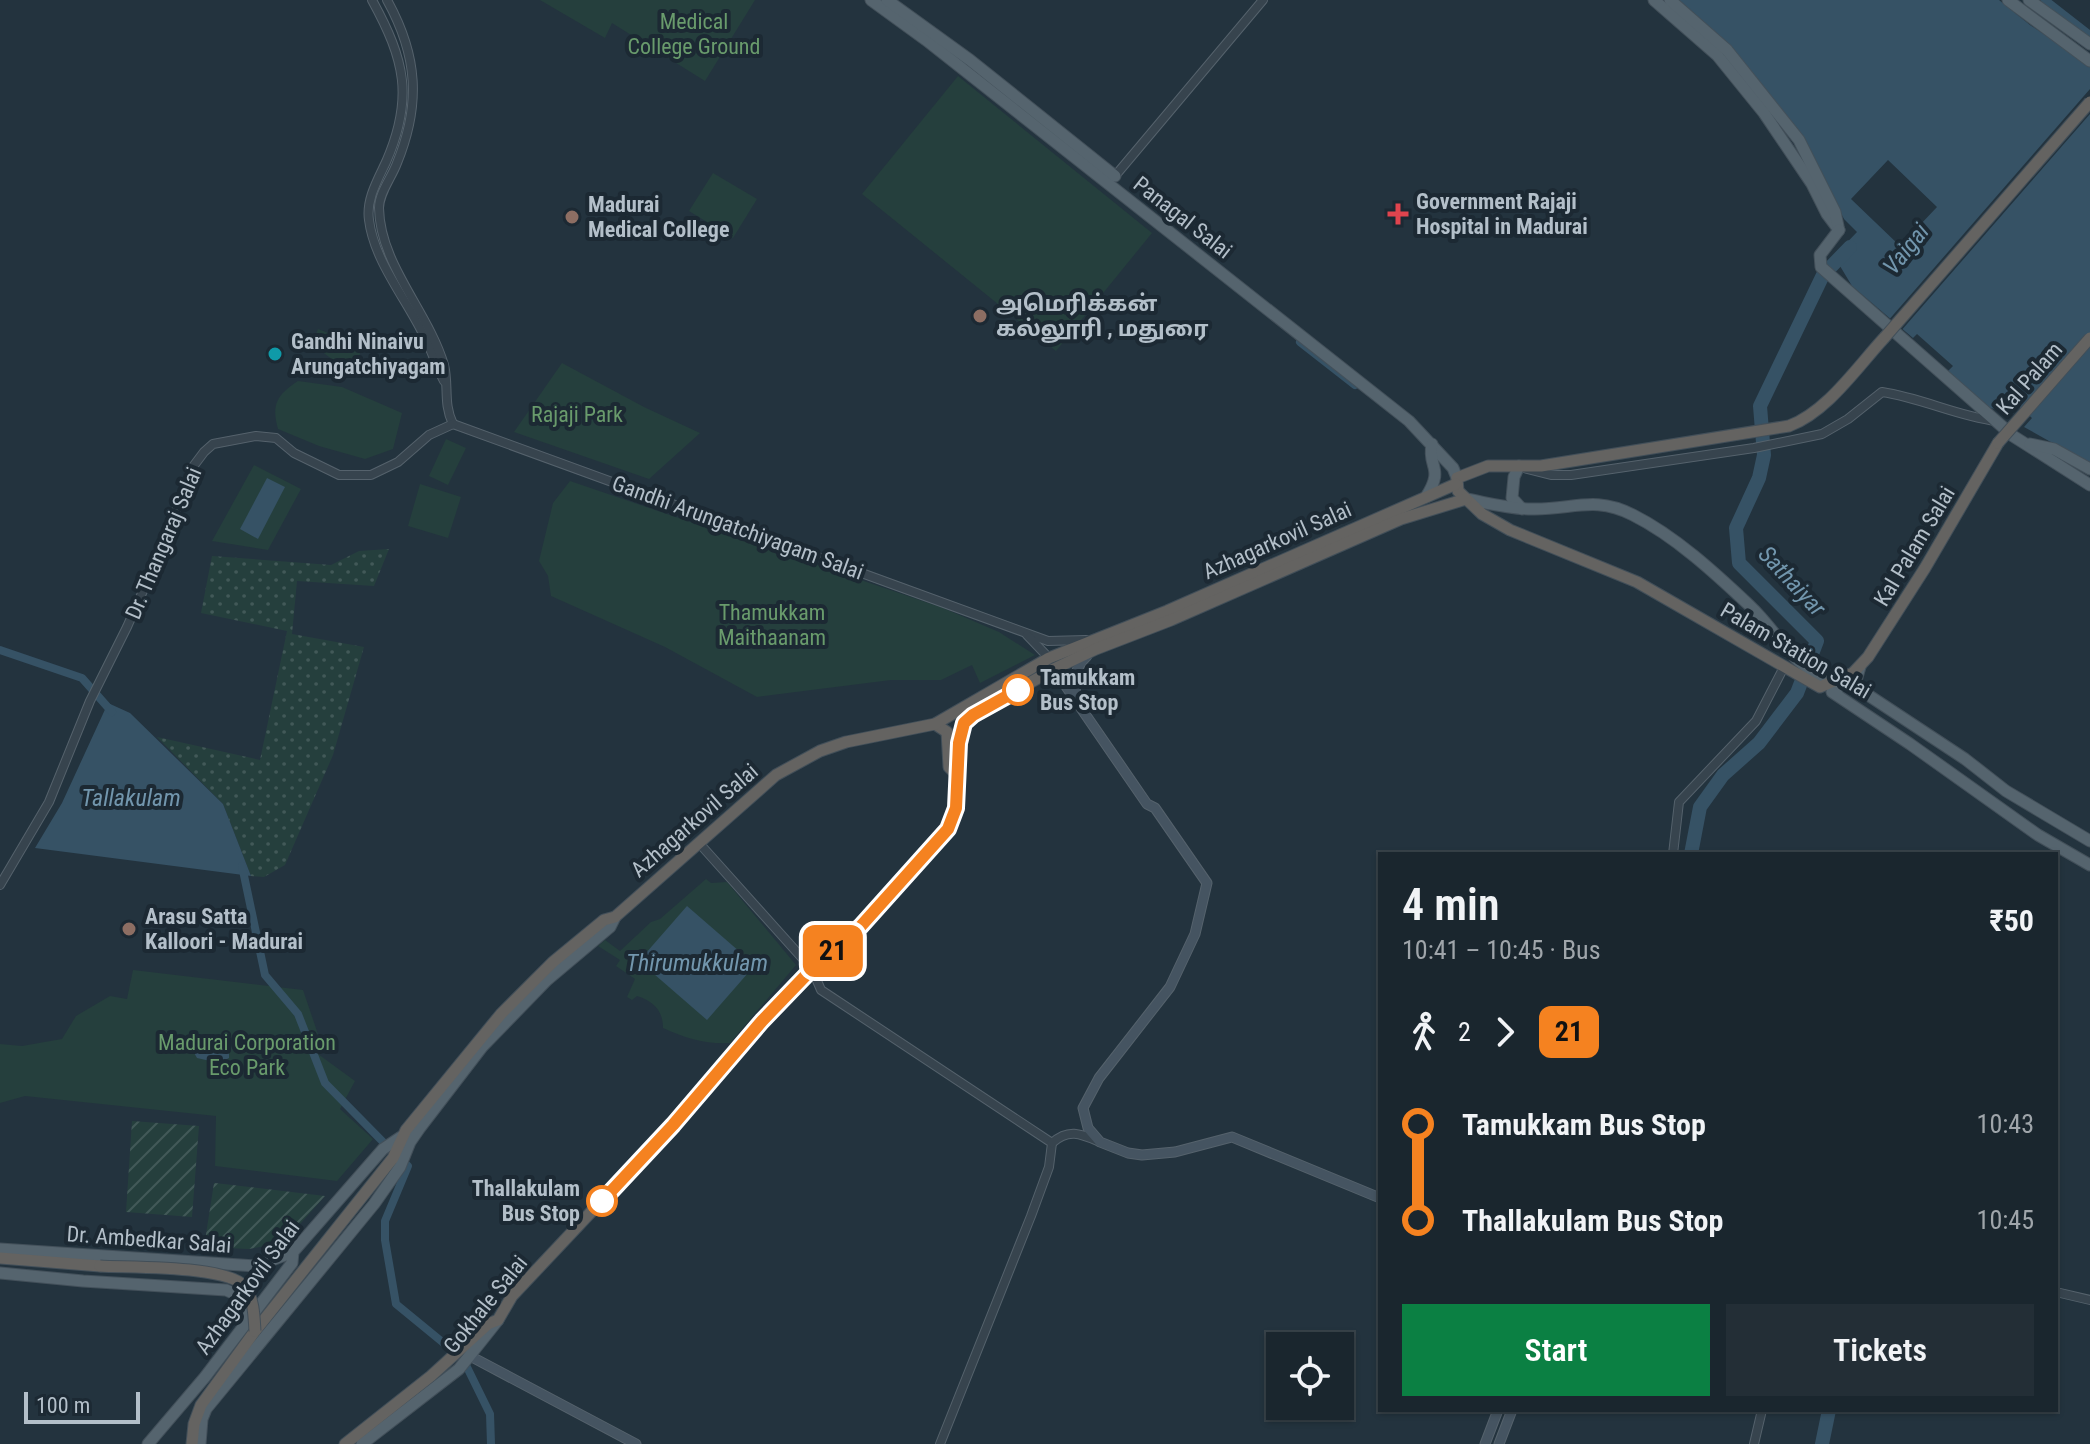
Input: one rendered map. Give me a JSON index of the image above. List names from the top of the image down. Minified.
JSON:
{"streets":{"highway":["Kal Palam","Azhagarkovil Salai","Kal Palam Salai","Palam Station Salai","Gokhale Salai"],"main road":["Panagal Salai","Dr. Ambedkar Salai"],"street":["Gandhi Arungatchiyagam Salai","Dr. Thangaraj Salai"]},"crossings":[["Panagal Salai","Azhagarkovil Salai"],["Panagal Salai","Palam Station Salai"],["Kal Palam","Kal Palam Salai"],["Gandhi Arungatchiyagam Salai","Azhagarkovil Salai"],["Gandhi Arungatchiyagam Salai","Dr. Thangaraj Salai"],["Azhagarkovil Salai","Palam Station Salai"],["Azhagarkovil Salai","Dr. Ambedkar Salai"],["Azhagarkovil Salai","Gokhale Salai"],["Kal Palam Salai","Palam Station Salai"]],"water":["Vaigai","Sathaiyar","Tallakulam","Thirumukkulam"],"parks":["Medical College Ground","Rajaji Park","Thamukkam Maithaanam","Madurai Corporation Eco Park"],"places":{"health":["Government Rajaji Hospital in Madurai"],"other":["Madurai Medical College","அமெரிக்கன் கல்லூரி , மதுரை","Gandhi Ninaivu Arungatchiyagam","Tamukkam Bus Stop","Arasu Satta Kalloori - Madurai","Thallakulam Bus Stop"]},"lines":["bus line 21"],"scale_bar":"100 m","page":{"on_map":"21","heading":["4 min","10:41 – 10:45 · Bus","₹50"],"legs":["2","21"],"list":[{"name":"Tamukkam Bus Stop","value":"10:43"},{"name":"Thallakulam Bus Stop","value":"10:45"}],"buttons":["Start","Tickets"],"scale":"100 m"}}
